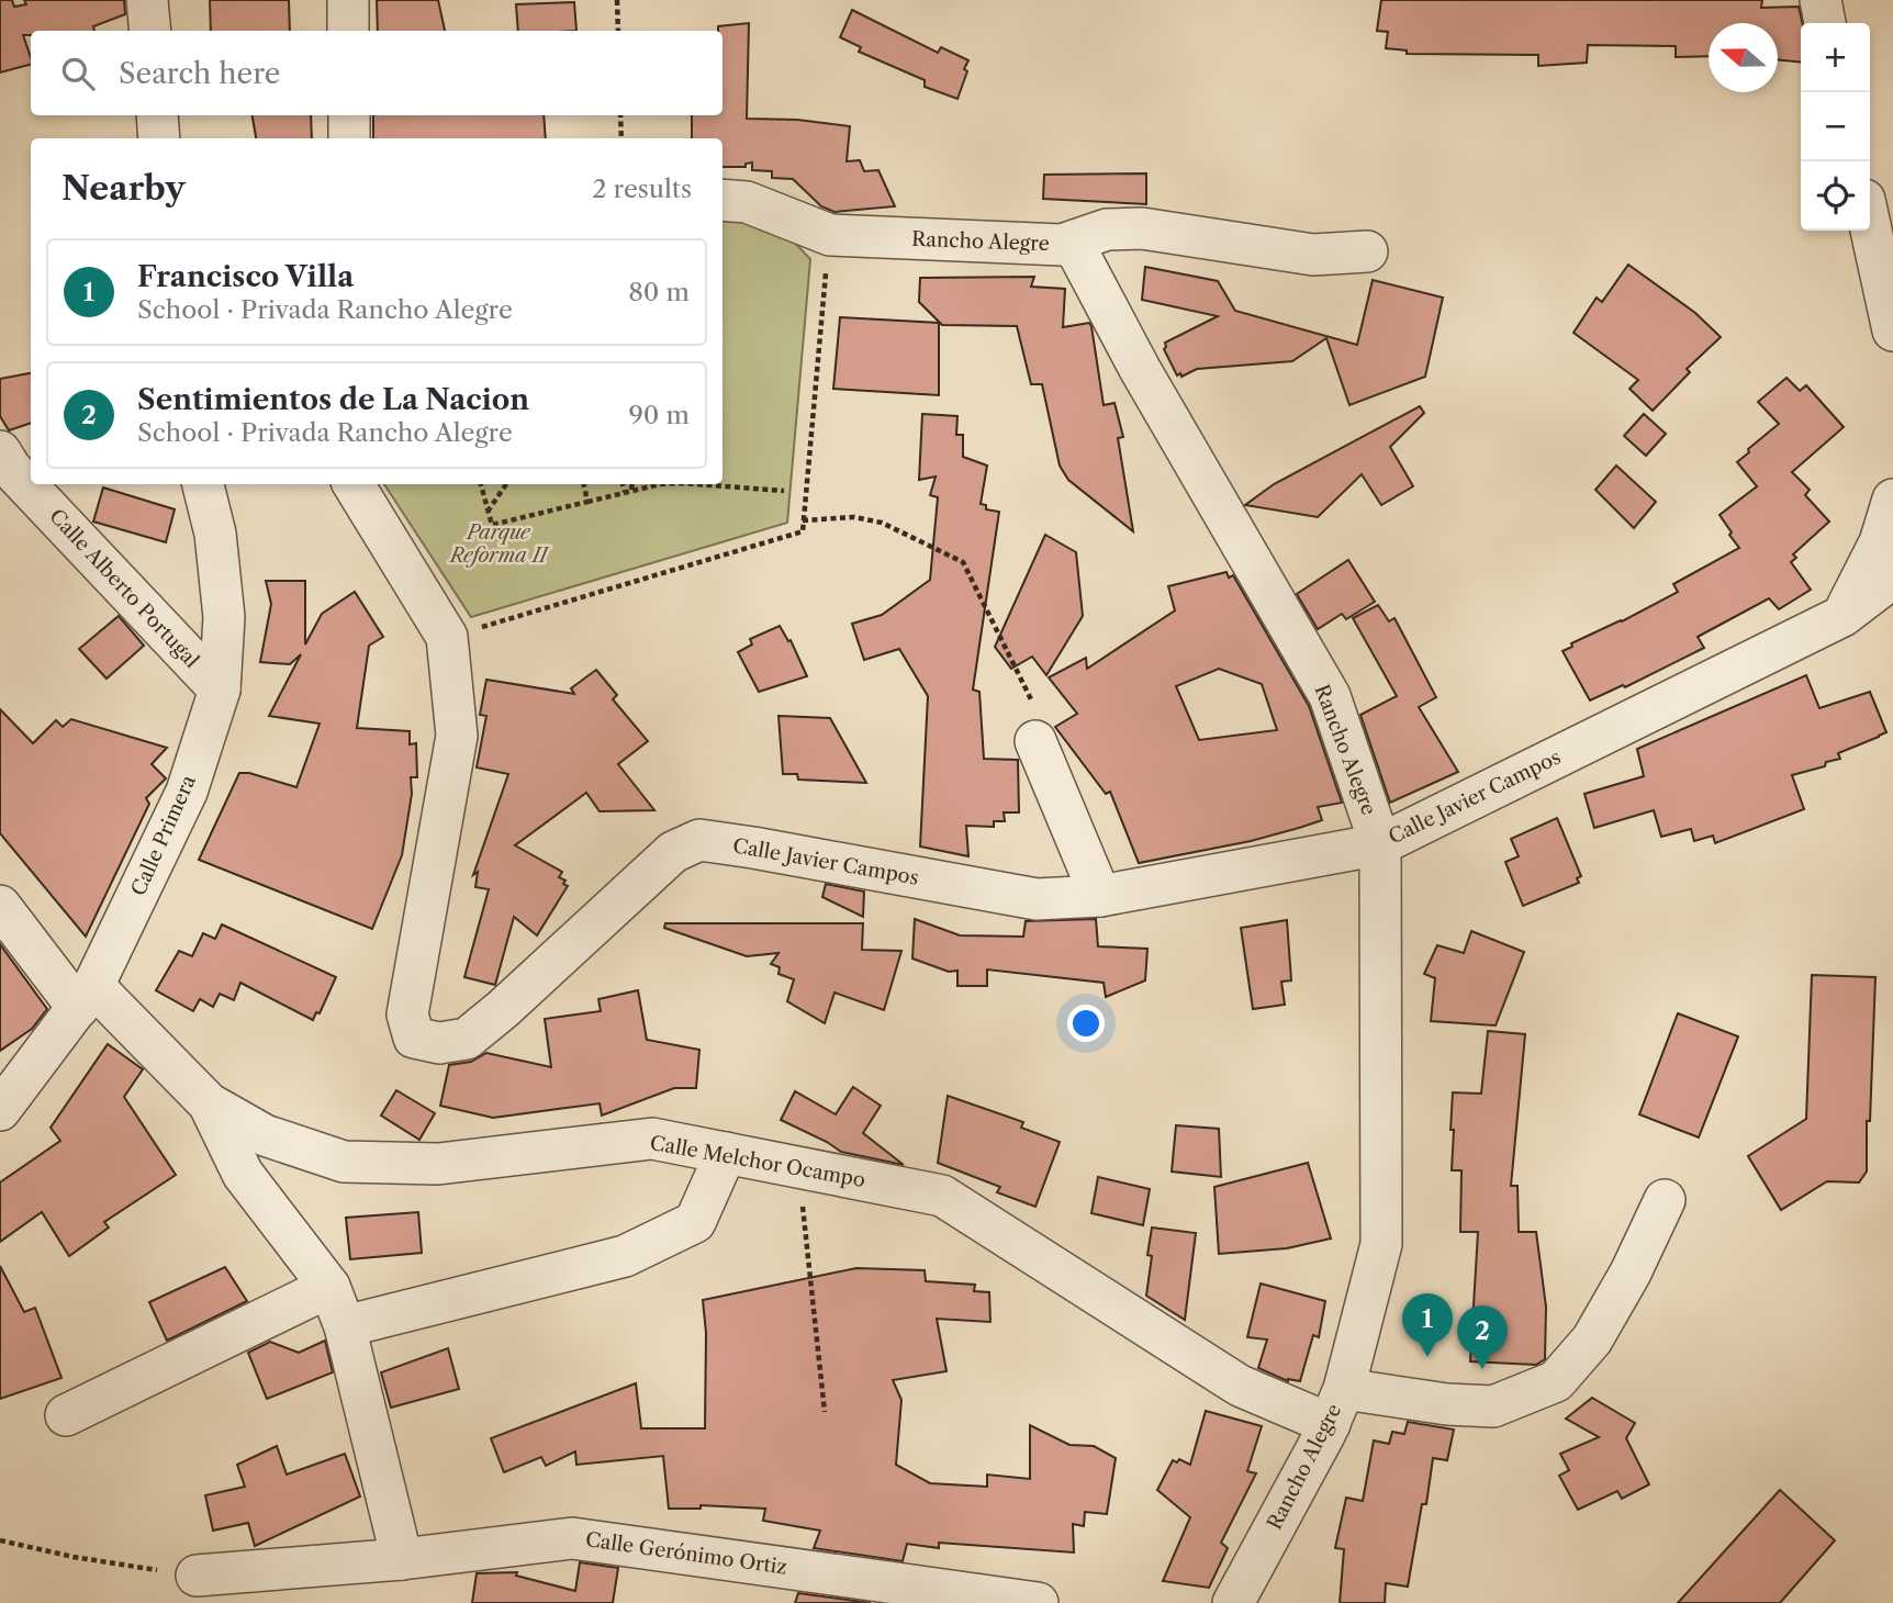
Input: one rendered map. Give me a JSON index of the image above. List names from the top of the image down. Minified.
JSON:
{"streets":{"street":["Rancho Alegre","Calle Alberto Portugal","Calle Javier Campos","Calle Primera","Calle Melchor Ocampo","Calle Gerónimo Ortiz"]},"crossings":[["Rancho Alegre","Calle Javier Campos"],["Rancho Alegre","Calle Melchor Ocampo"],["Calle Alberto Portugal","Calle Primera"],["Calle Primera","Calle Melchor Ocampo"]],"parks":["Parque Reforma II"],"north":"left","page":{"map_buttons":["+","−"],"search":"Search here","heading":["Nearby","2 results"],"list":[{"mark":"1","name":"Francisco Villa","note":"School · Privada Rancho Alegre","value":"80 m"},{"mark":"2","name":"Sentimientos de La Nacion","note":"School · Privada Rancho Alegre","value":"90 m"}],"pins":["1","2"]}}
